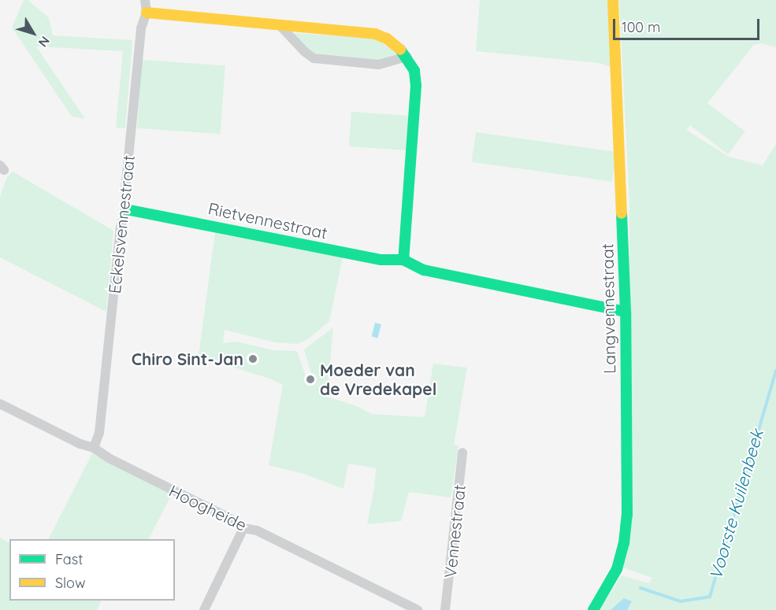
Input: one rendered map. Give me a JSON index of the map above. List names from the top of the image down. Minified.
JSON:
{"streets":{"street":["Rietvennestraat","Eckelsvennestraat","Langvennestraat","Hoogheide","Vennestraat"]},"crossings":[["Rietvennestraat","Eckelsvennestraat"],["Rietvennestraat","Langvennestraat"],["Eckelsvennestraat","Hoogheide"]],"water":["Voorste Kuilenbeek"],"places":["Chiro Sint-Jan","Moeder van de Vredekapel"],"legend":["Fast","Slow"],"scale_bar":"100 m","north":"bottom right"}
